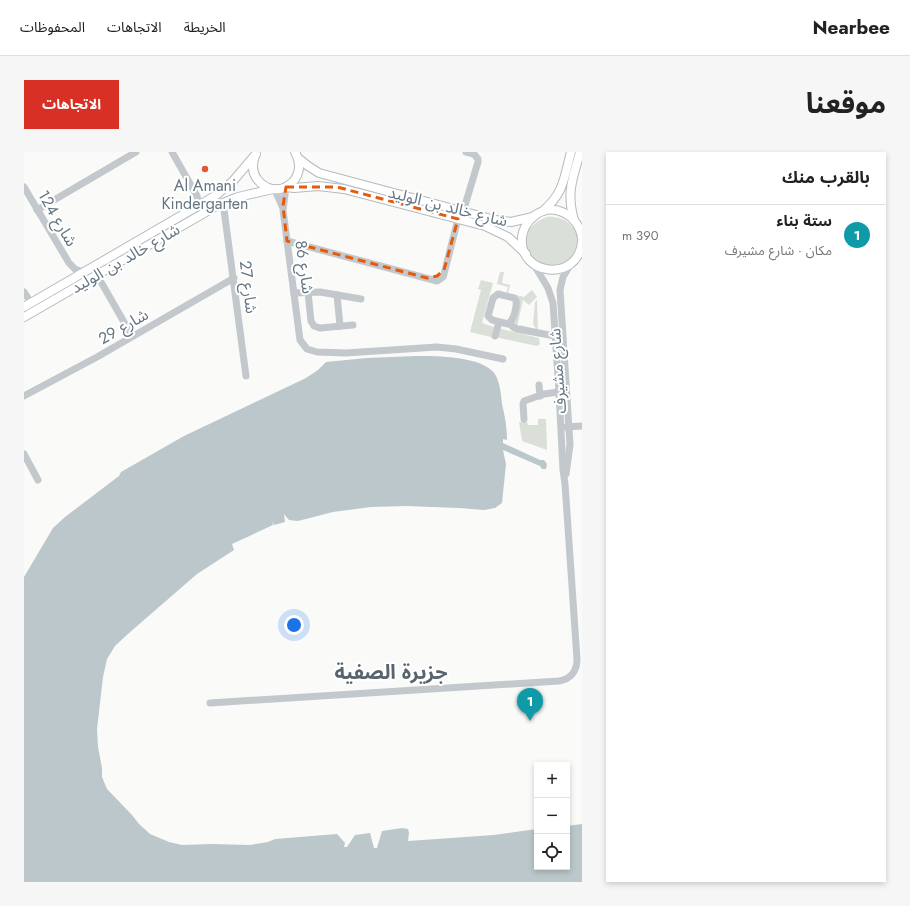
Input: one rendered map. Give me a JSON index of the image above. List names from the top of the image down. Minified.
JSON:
{"streets":{"main road":["شارع خالد بن الوليد"],"street":["شارع 124","شارع 86","شارع 27","شارع 29","شارع مشيرف"]},"crossings":[["شارع خالد بن الوليد","شارع 124"],["شارع خالد بن الوليد","شارع 86"],["شارع خالد بن الوليد","شارع 27"],["شارع خالد بن الوليد","شارع مشيرف"],["شارع 27","شارع 29"]],"districts":["جزيرة الصفية"],"places":["Al Amani Kindergarten"],"page":{"header":"Nearbee","nav":["الخريطة","الاتجاهات","المحفوظات"],"title":"موقعنا","buttons":"الاتجاهات","heading":"بالقرب منك","list":[{"mark":"1","name":"ستة بناء","note":"مكان · شارع مشيرف","value":"390 m"}],"pins":"1","map_buttons":["+","−"]}}
